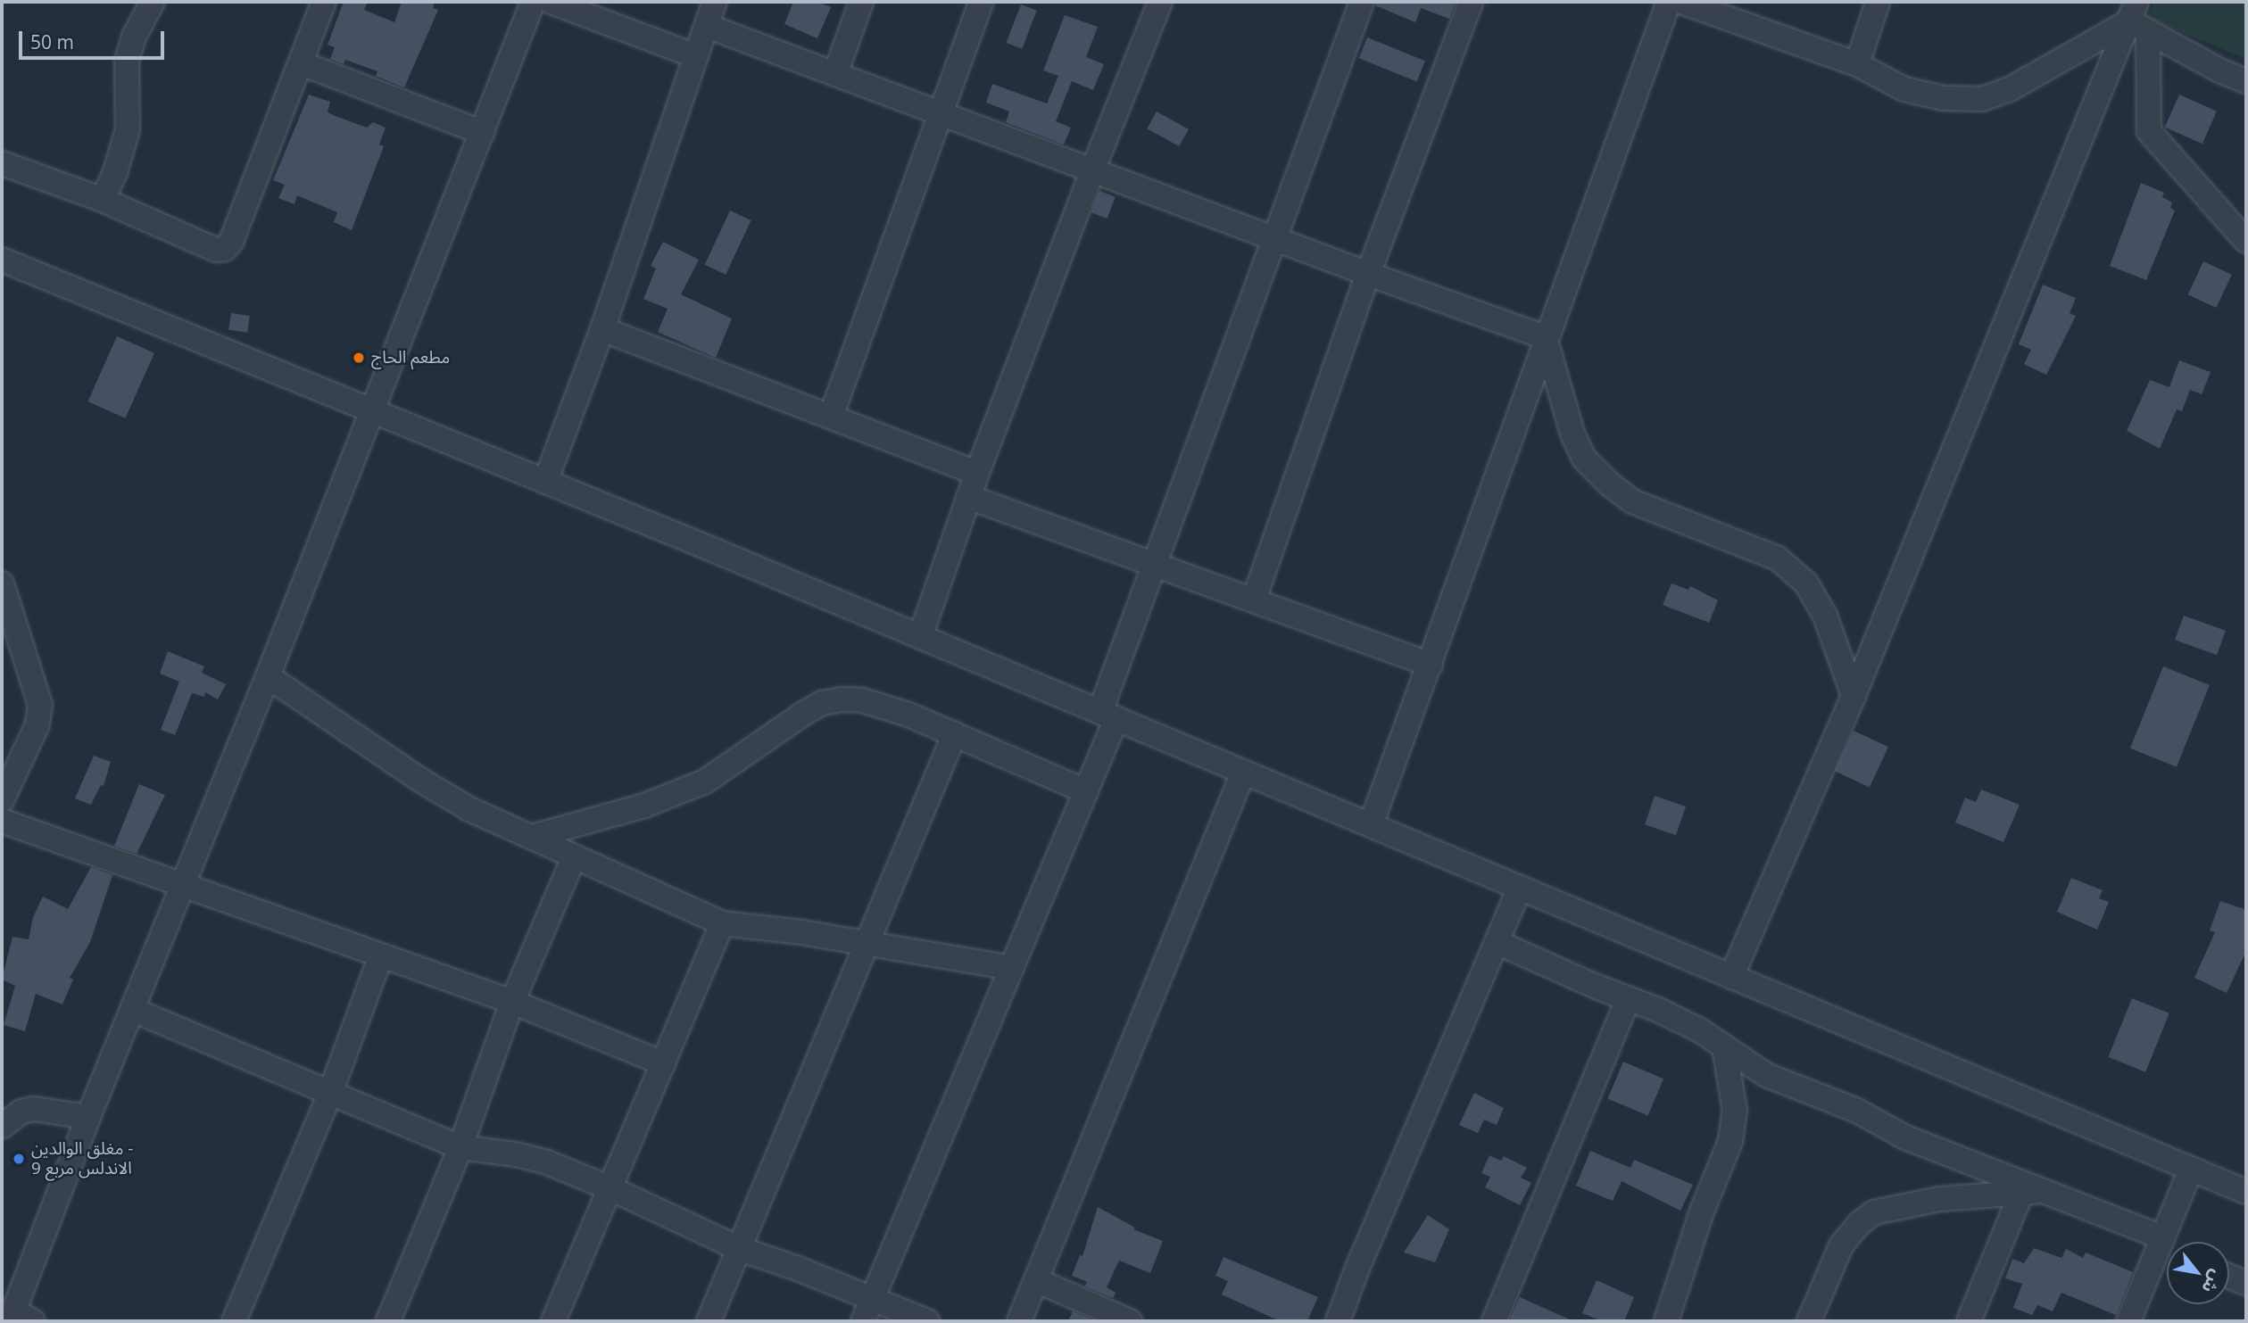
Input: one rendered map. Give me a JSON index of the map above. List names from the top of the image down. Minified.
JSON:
{"places":["مطعم الحاج","مغلق الوالدين - الاندلس مربع 9"],"scale_bar":"50 m","north":"bottom right"}
